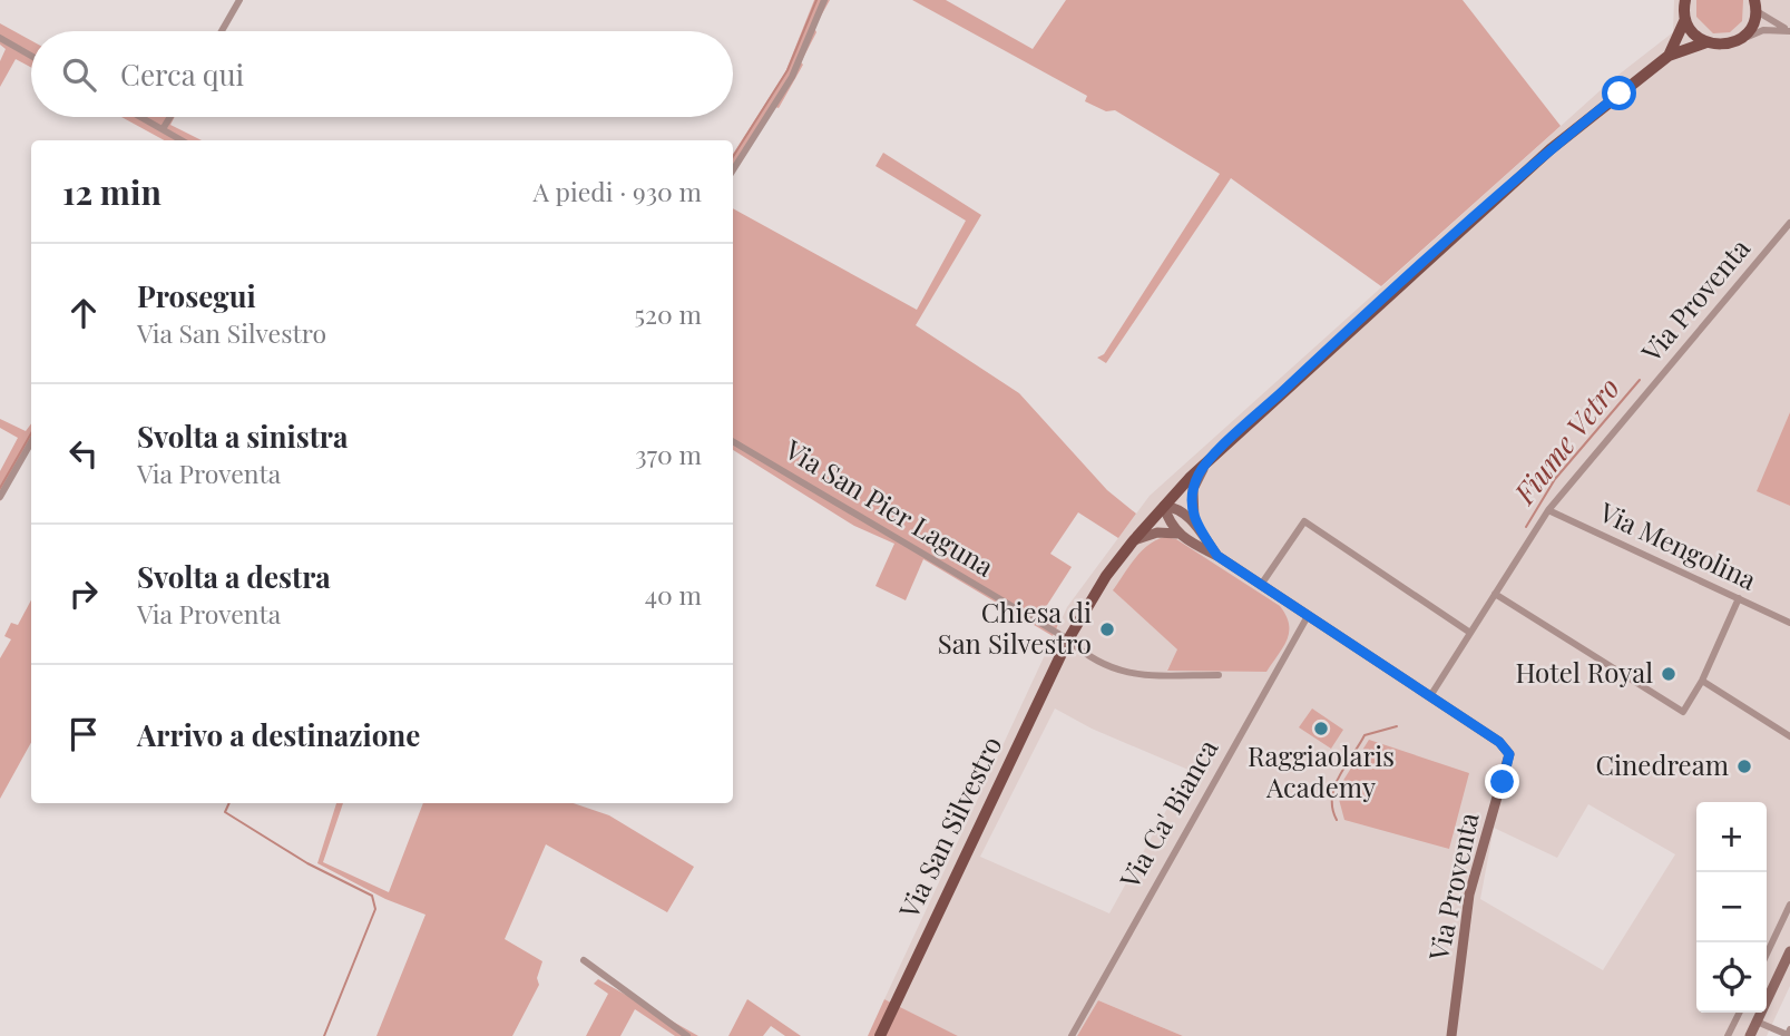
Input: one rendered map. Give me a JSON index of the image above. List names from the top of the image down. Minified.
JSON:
{"streets":{"main road":["Via San Silvestro"],"street":["Via Proventa","Via San Pier Laguna","Via Mengolina","Via Ca' Bianca"]},"crossings":[["Via Proventa","Via Mengolina"],["Via Proventa","Via Ca' Bianca"],["Via Proventa","Via San Silvestro"],["Via San Pier Laguna","Via San Silvestro"]],"water":["Fiume Vetro"],"places":["Chiesa di San Silvestro","Hotel Royal","Raggiaolaris Academy","Cinedream"],"page":{"search":"Cerca qui","heading":["12 min","A piedi · 930 m"],"list":[["Prosegui","Via San Silvestro","520 m"],["Svolta a sinistra","Via Proventa","370 m"],["Svolta a destra","Via Proventa","40 m"],"Arrivo a destinazione"],"map_buttons":["+","−"]}}
